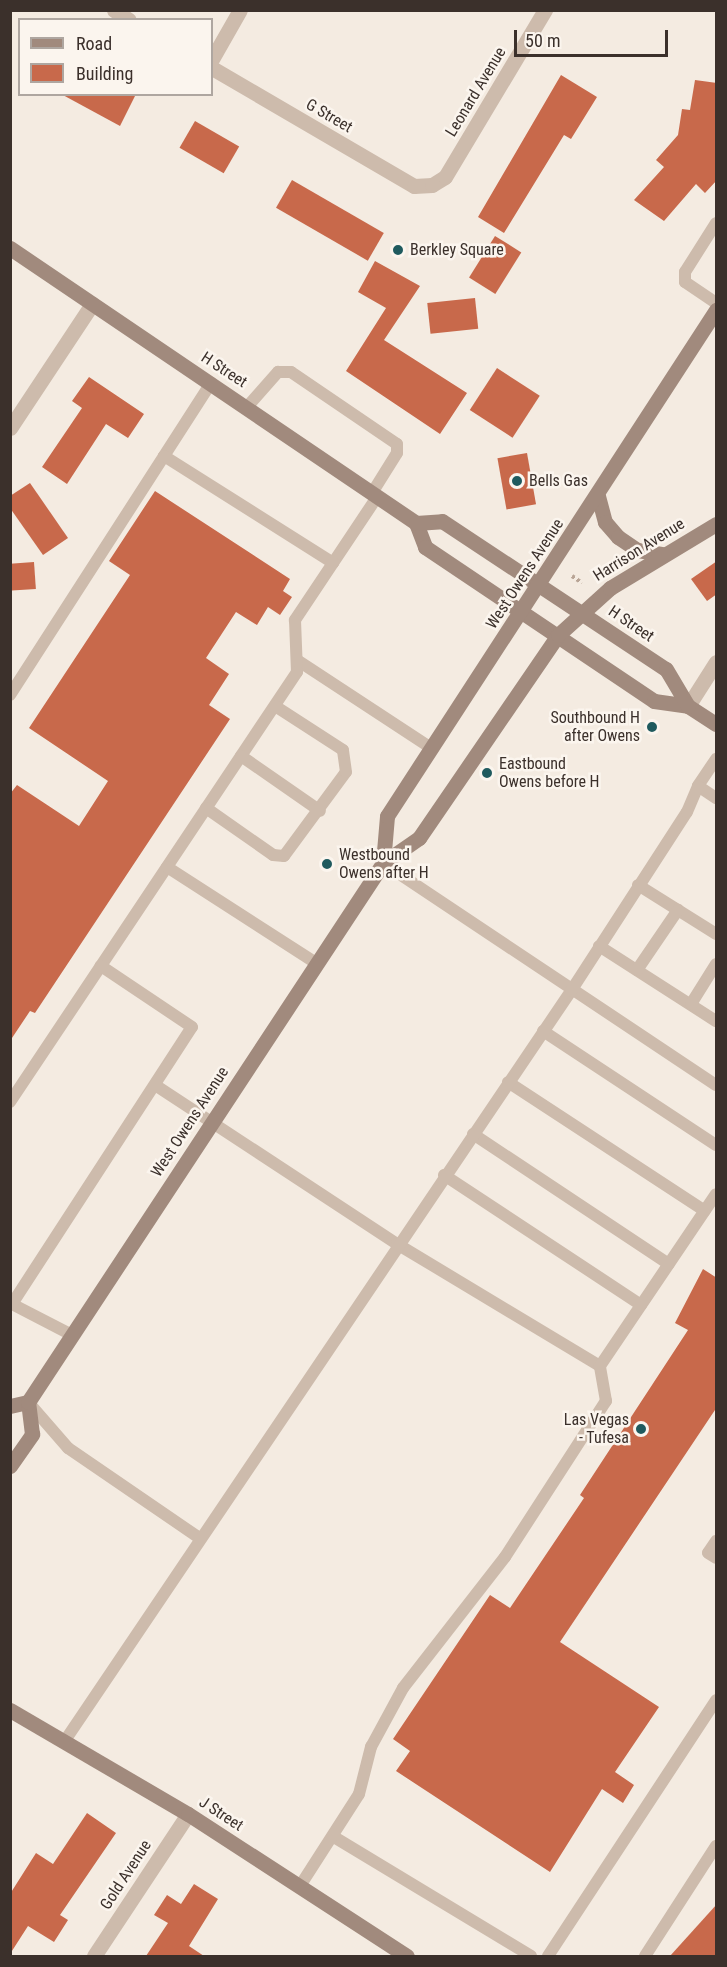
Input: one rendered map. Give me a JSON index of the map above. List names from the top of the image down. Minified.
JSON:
{"streets":{"main road":["H Street","Harrison Avenue","West Owens Avenue","J Street"],"street":["Leonard Avenue","G Street","Gold Avenue"]},"crossings":[["Leonard Avenue","G Street"],["H Street","Harrison Avenue"],["H Street","West Owens Avenue"],["Harrison Avenue","West Owens Avenue"],["J Street","Gold Avenue"]],"places":["Berkley Square","Bells Gas","Southbound H after Owens","Eastbound Owens before H","Westbound Owens after H","Las Vegas - Tufesa"],"legend":["Road","Building"],"scale_bar":"50 m"}
